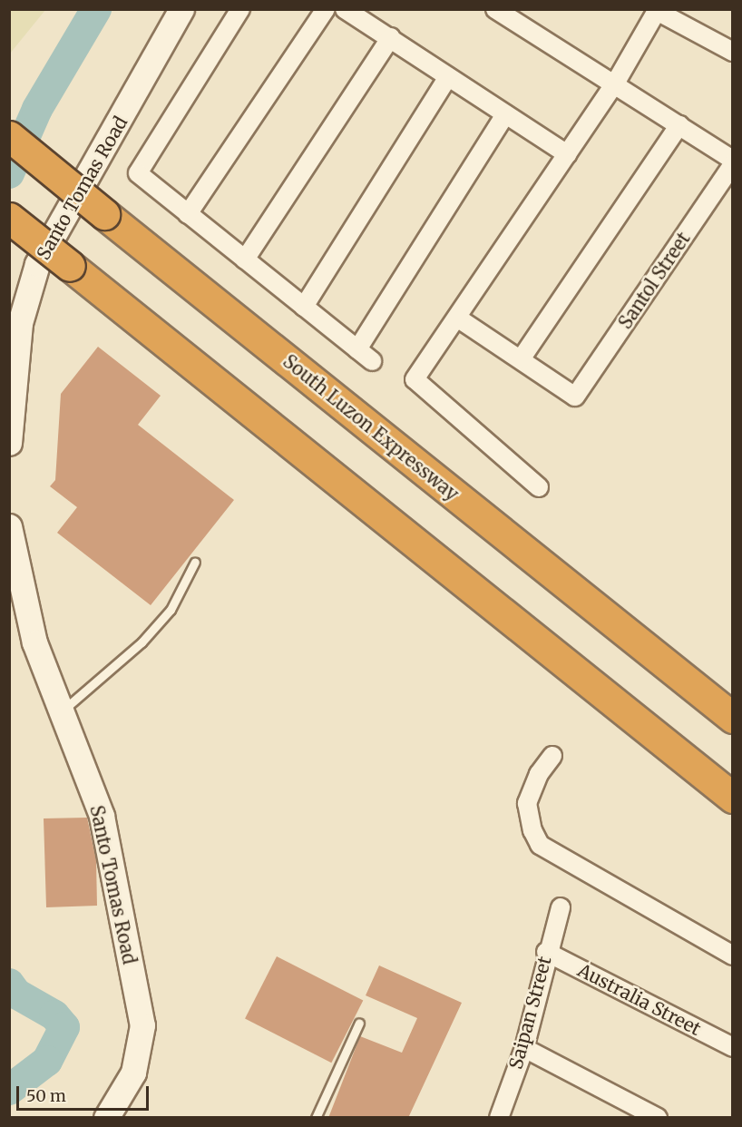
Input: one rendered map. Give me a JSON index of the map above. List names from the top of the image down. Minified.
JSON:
{"streets":{"highway":["South Luzon Expressway"],"street":["Santo Tomas Road","Santol Street","Australia Street","Saipan Street"]},"crossings":[["Australia Street","Saipan Street"]],"scale_bar":"50 m"}
